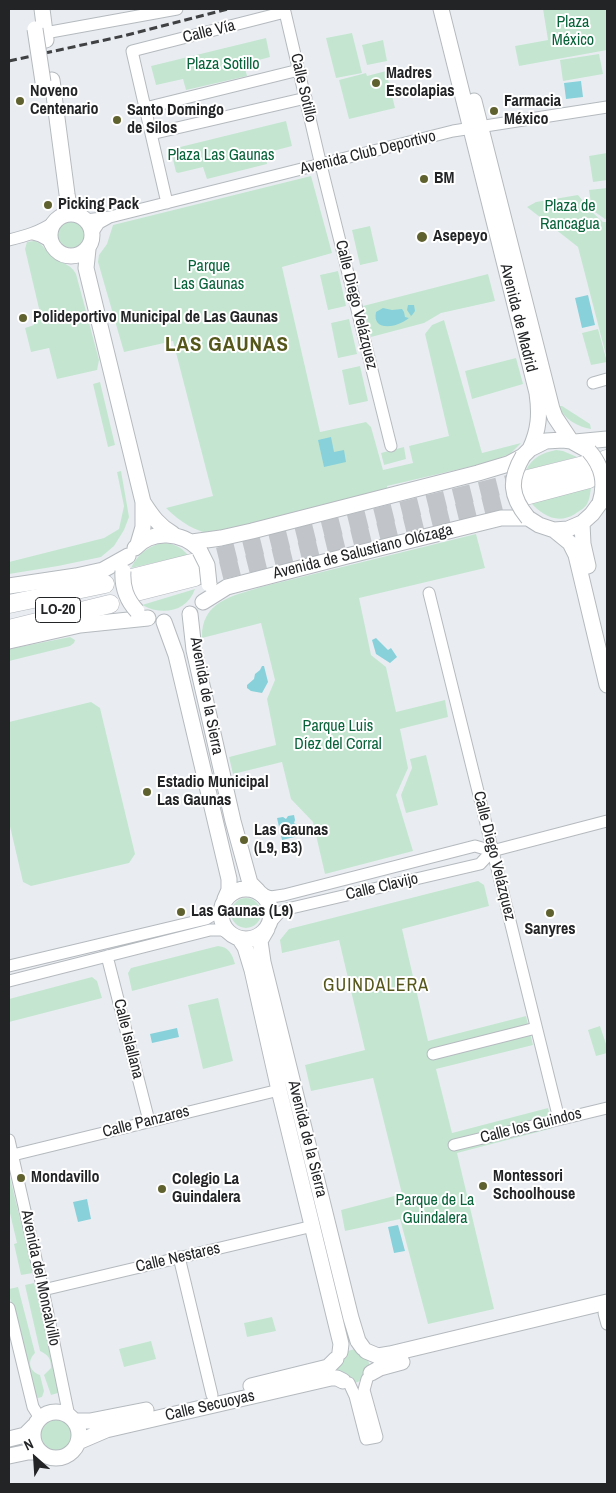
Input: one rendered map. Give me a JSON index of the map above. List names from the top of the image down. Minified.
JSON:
{"streets":{"highway":["LO-20"],"main road":["Avenida de Madrid","Avenida de Salustiano Olózaga","Avenida de la Sierra","Calle Secuoyas"],"street":["Calle Vía","Calle Sotillo","Avenida Club Deportivo","Calle Diego Velázquez","Calle Clavijo","Calle Islallana","Calle Panzares","Calle los Guindos","Calle Nestares","Avenida del Moncalvillo"]},"crossings":[["Calle Vía","Calle Sotillo"],["Calle Sotillo","Avenida Club Deportivo"],["Calle Sotillo","Calle Diego Velázquez"],["Avenida Club Deportivo","Calle Diego Velázquez"],["Avenida Club Deportivo","Avenida de Madrid"],["Calle Diego Velázquez","Calle Clavijo"],["Calle Diego Velázquez","Calle los Guindos"],["Avenida de Madrid","Avenida de Salustiano Olózaga"],["Avenida de Salustiano Olózaga","Avenida de la Sierra"],["Avenida de la Sierra","Calle Clavijo"],["Avenida de la Sierra","Calle Panzares"],["Avenida de la Sierra","Calle Nestares"],["Avenida de la Sierra","Calle Secuoyas"],["Calle Islallana","Calle Panzares"],["Calle Panzares","Avenida del Moncalvillo"],["Calle Nestares","Avenida del Moncalvillo"],["Avenida del Moncalvillo","Calle Secuoyas"]],"districts":["LAS GAUNAS","GUINDALERA"],"parks":["Plaza México","Plaza Sotillo","Plaza Las Gaunas","Plaza de Rancagua","Parque Las Gaunas","Parque Luis Díez del Corral","Parque de La Guindalera"],"places":["Madres Escolapias","Noveno Centenario","Farmacia México","Santo Domingo de Silos","BM","Picking Pack","Asepeyo","Polideportivo Municipal de Las Gaunas","Estadio Municipal Las Gaunas","Las Gaunas (L9, B3)","Las Gaunas (L9)","Sanyres","Mondavillo","Montessori Schoolhouse","Colegio La Guindalera"],"north":"top left"}
